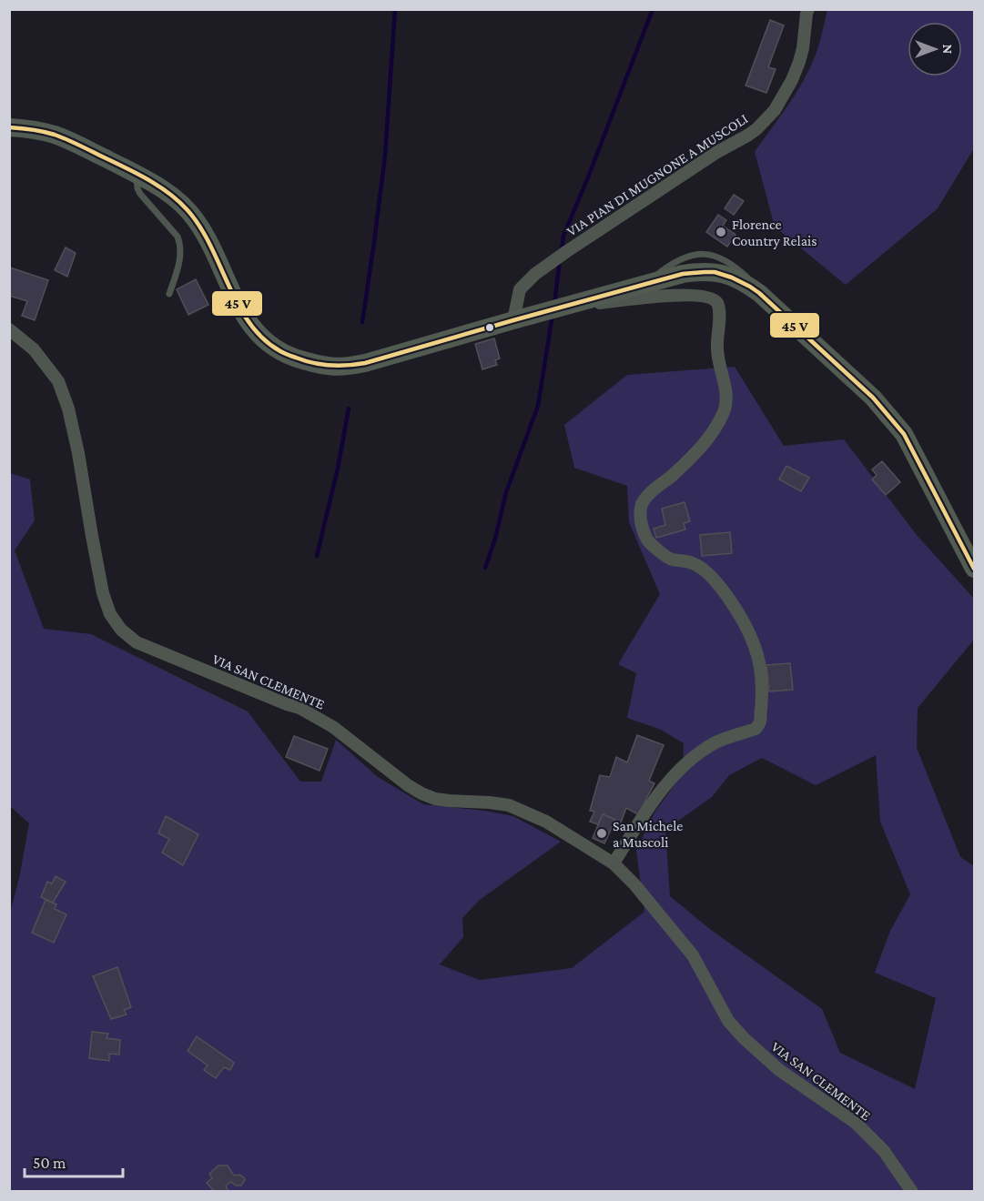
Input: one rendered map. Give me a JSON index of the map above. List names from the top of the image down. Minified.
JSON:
{"streets":{"street":["VIA PIAN DI MUGNONE A MUSCOLI","VIA SAN CLEMENTE"]},"places":["Florence Country Relais","San Michele a Muscoli"],"scale_bar":"50 m","north":"right"}
